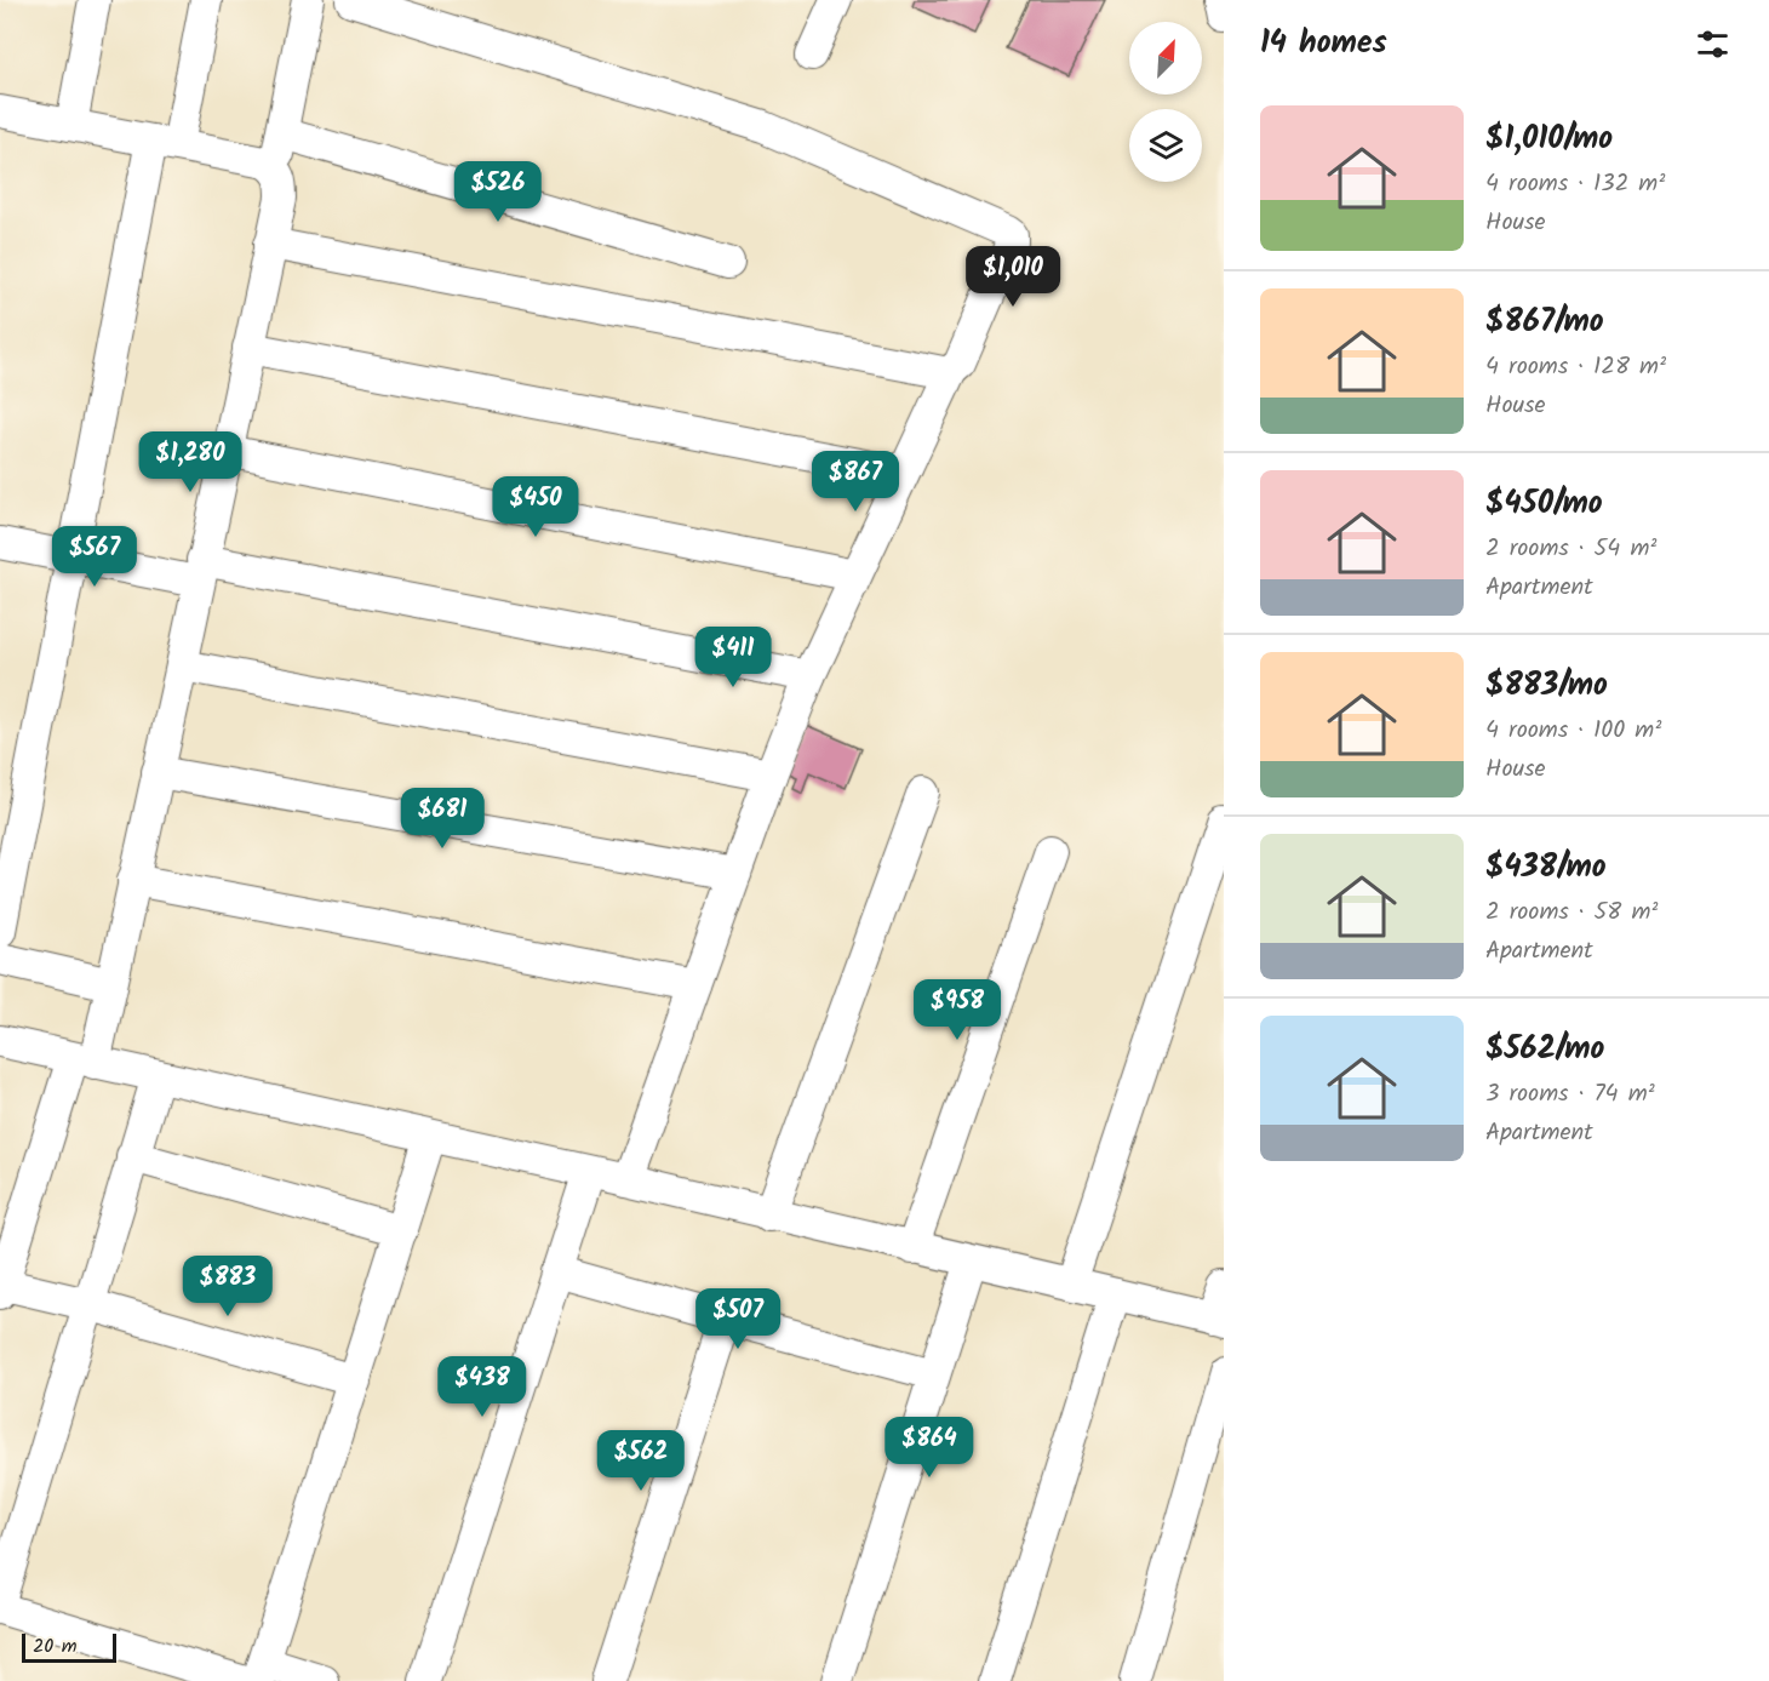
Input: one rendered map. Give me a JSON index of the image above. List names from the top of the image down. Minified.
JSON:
{"scale_bar":"20 m","north":"top right","page":{"heading":"14 homes","list":[{"name":"$1,010/mo","note":"4 rooms · 132 m² · House"},{"name":"$867/mo","note":"4 rooms · 128 m² · House"},{"name":"$450/mo","note":"2 rooms · 54 m² · Apartment"},{"name":"$883/mo","note":"4 rooms · 100 m² · House"},{"name":"$438/mo","note":"2 rooms · 58 m² · Apartment"},{"name":"$562/mo","note":"3 rooms · 74 m² · Apartment"}],"price":["$526","$1,010","$1,280","$867","$450","$567","$411","$681","$958","$883","$507","$438","$864","$562"],"scale":"20 m"}}
